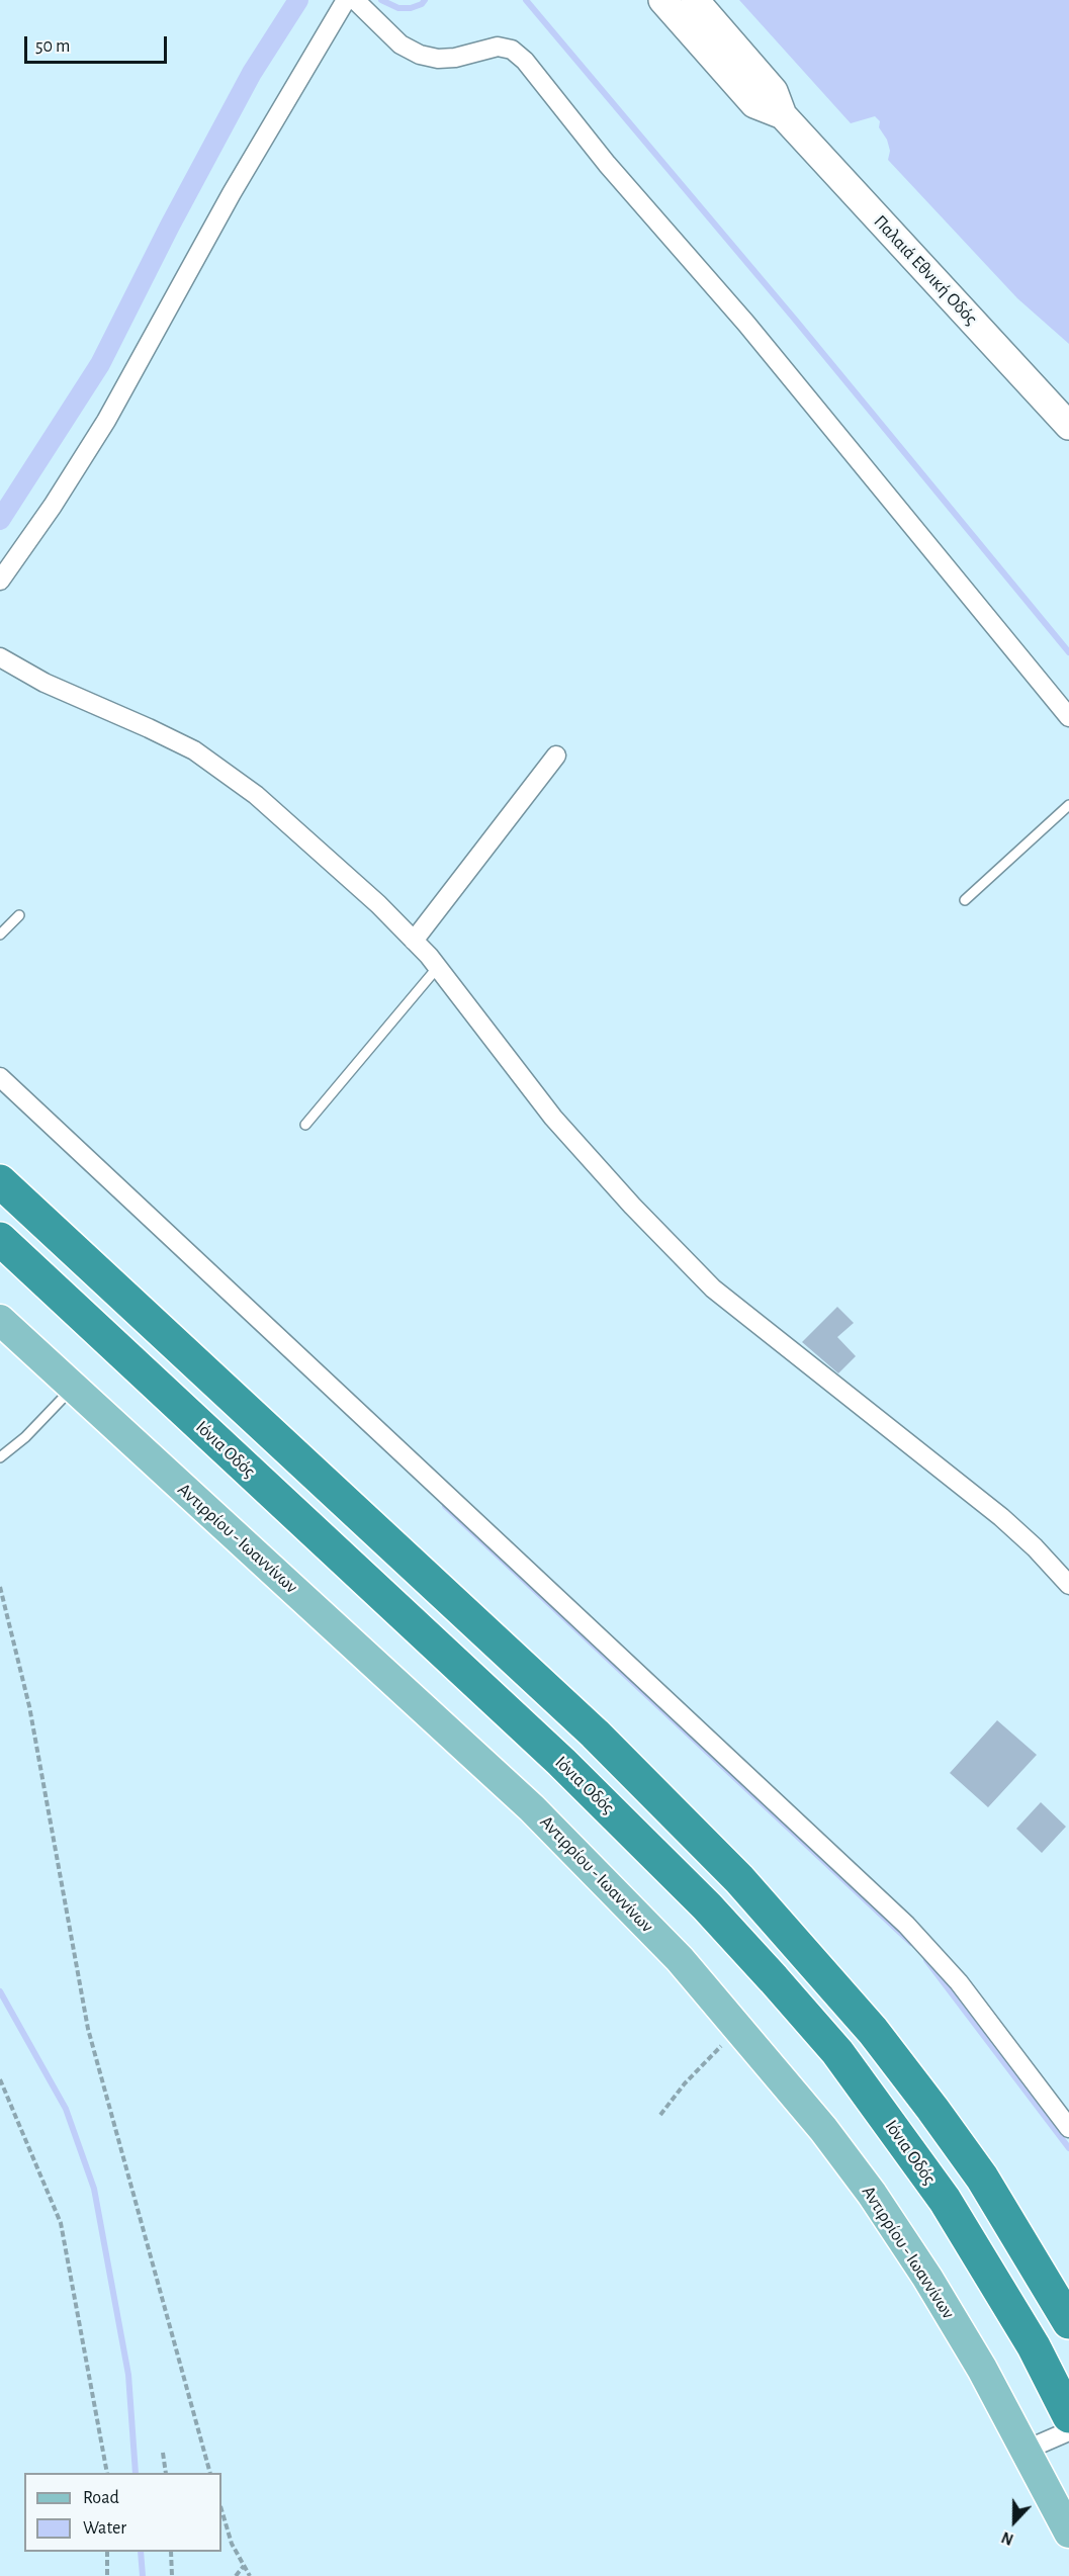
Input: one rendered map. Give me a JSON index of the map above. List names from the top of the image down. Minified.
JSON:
{"streets":{"highway":["Ιόνια Οδός"],"main road":["Παλαιά Εθνική Οδός","Αντιρρίου - Ιωαννίνων"]},"legend":["Road","Water"],"scale_bar":"50 m","north":"bottom"}
